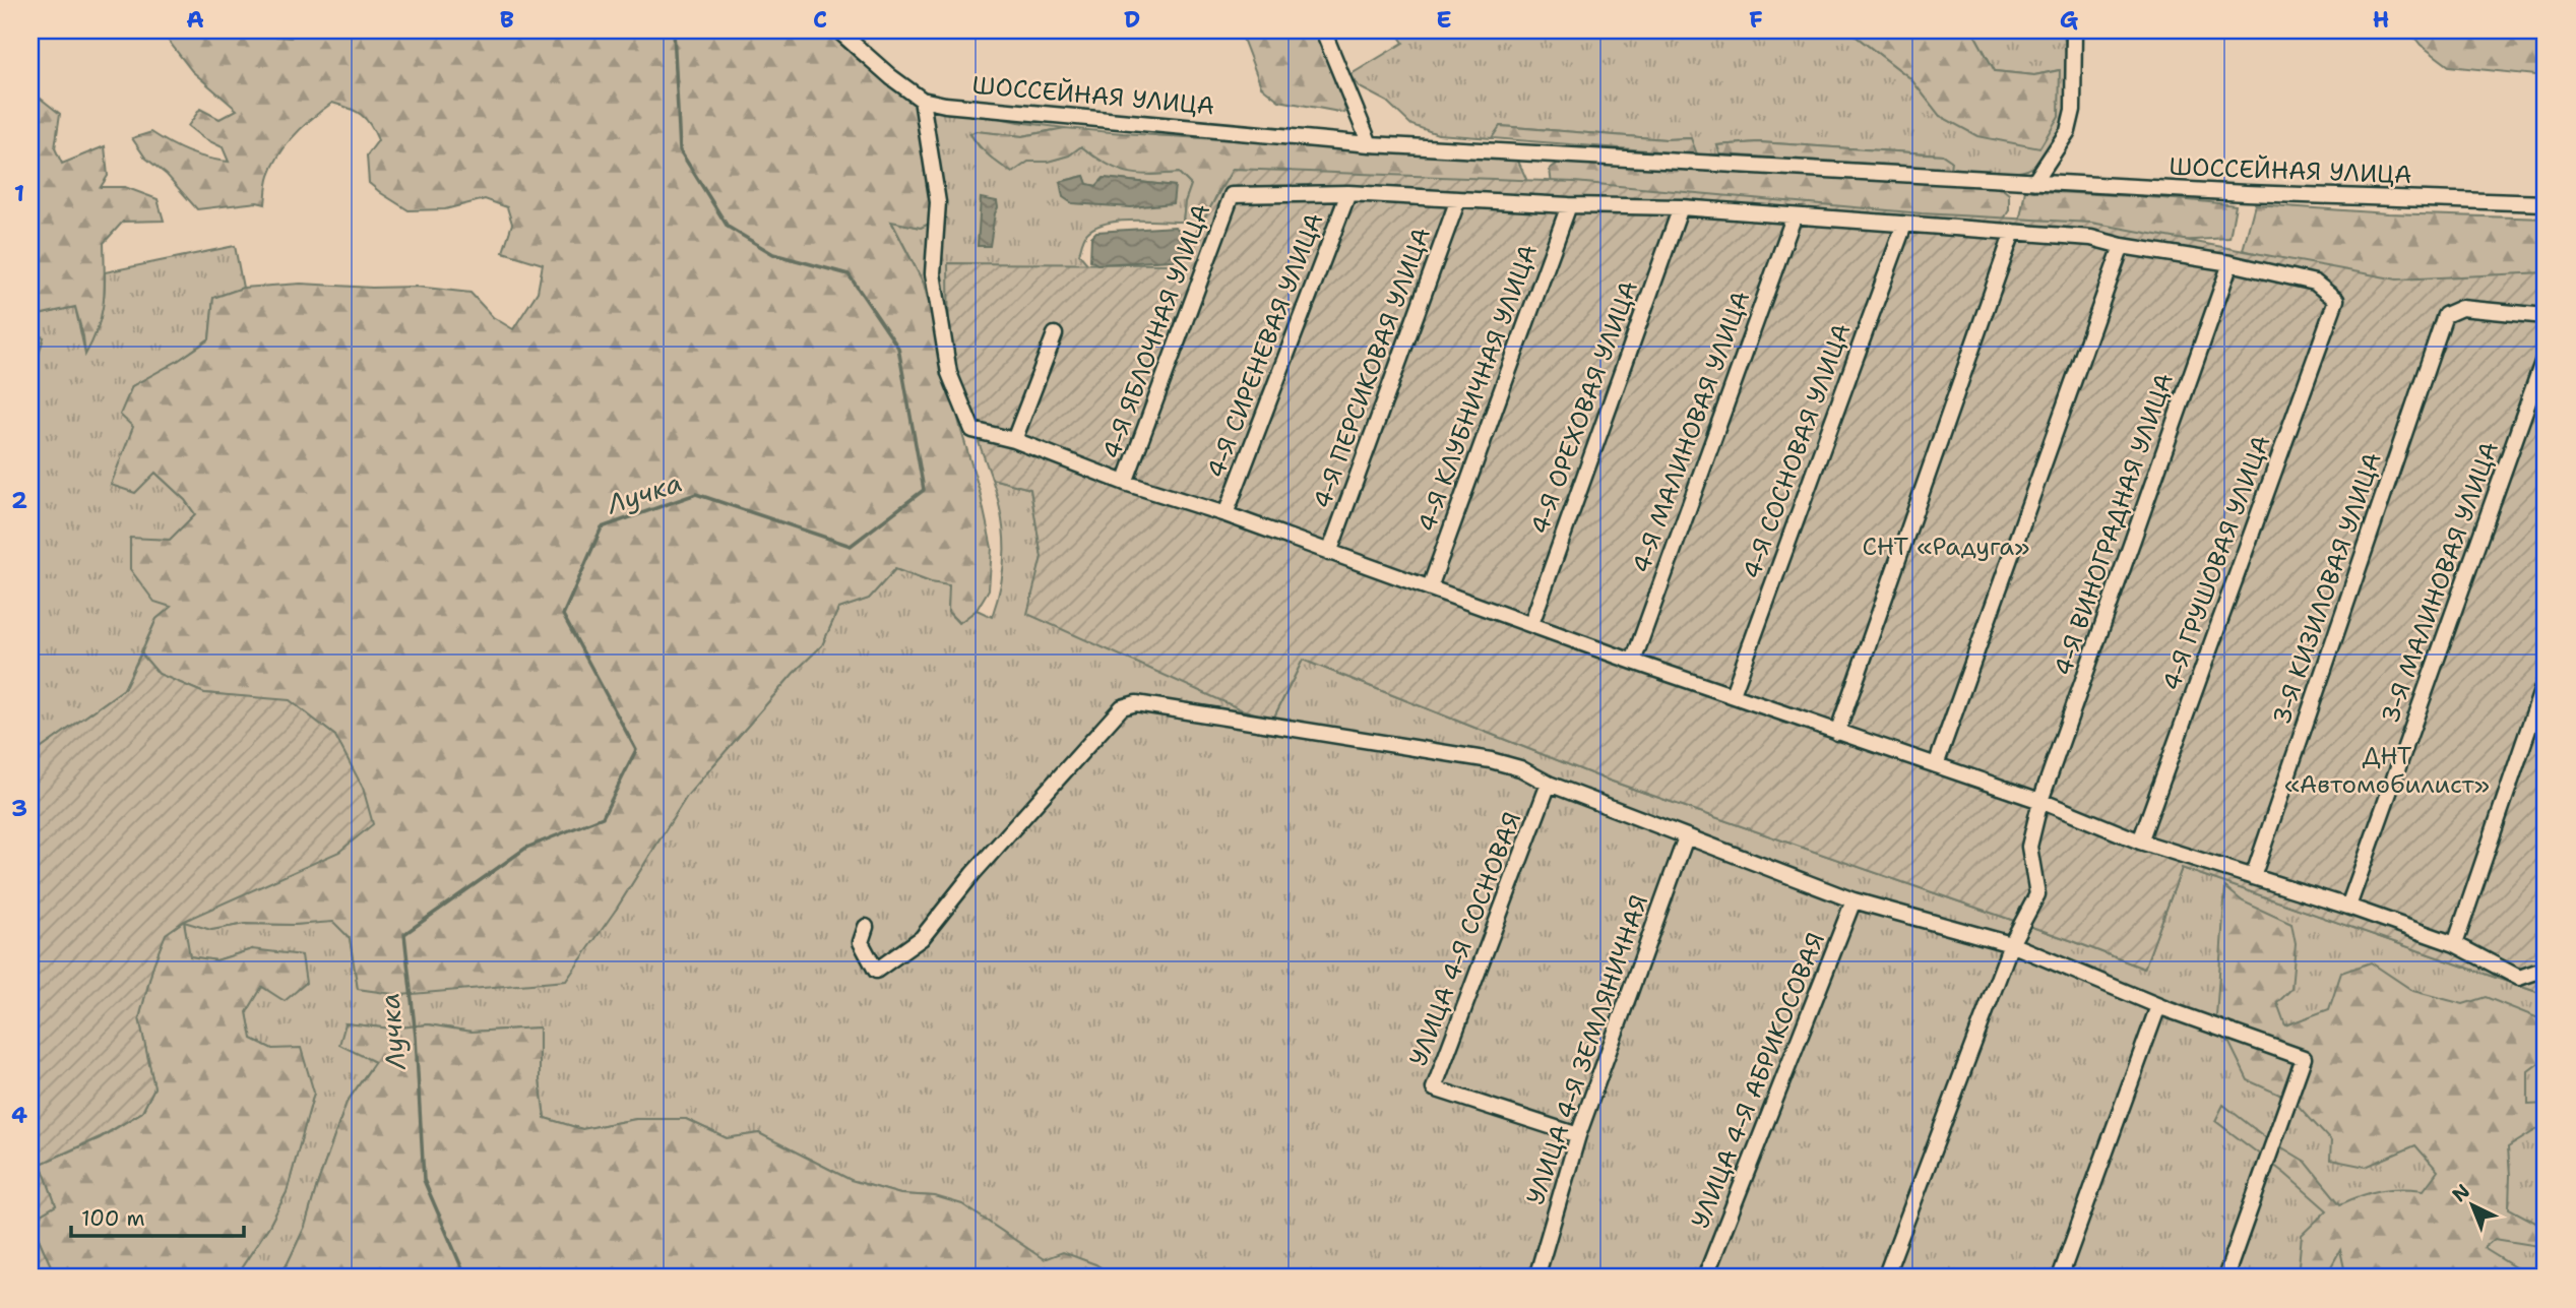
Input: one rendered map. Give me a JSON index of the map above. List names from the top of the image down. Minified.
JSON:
{"streets":{"street":["ШОССЕЙНАЯ УЛИЦА","4-Я ЯБЛОЧНАЯ УЛИЦА","4-Я СИРЕНЕВАЯ УЛИЦА","4-Я ПЕРСИКОВАЯ УЛИЦА","4-Я КЛУБНИЧНАЯ УЛИЦА","4-Я ОРЕХОВАЯ УЛИЦА","4-Я МАЛИНОВАЯ УЛИЦА","4-Я СОСНОВАЯ УЛИЦА","4-Я ВИНОГРАДНАЯ УЛИЦА","4-Я ГРУШОВАЯ УЛИЦА","3-Я МАЛИНОВАЯ УЛИЦА","3-Я КИЗИЛОВАЯ УЛИЦА","УЛИЦА 4-Я СОСНОВАЯ","УЛИЦА 4-Я ЗЕМЛЯНИЧНАЯ","УЛИЦА 4-Я АБРИКОСОВАЯ"]},"crossings":[["4-Я ЯБЛОЧНАЯ УЛИЦА","4-Я СИРЕНЕВАЯ УЛИЦА"],["4-Я ВИНОГРАДНАЯ УЛИЦА","4-Я ГРУШОВАЯ УЛИЦА"],["УЛИЦА 4-Я СОСНОВАЯ","УЛИЦА 4-Я ЗЕМЛЯНИЧНАЯ"]],"water":["Лучка"],"parks":["СНТ «Радуга»","ДНТ «Автомобилист»"],"scale_bar":"100 m","north":"top left","grid":{"columns":["A","B","C","D","E","F","G","H"],"rows":["1","2","3","4"]}}
